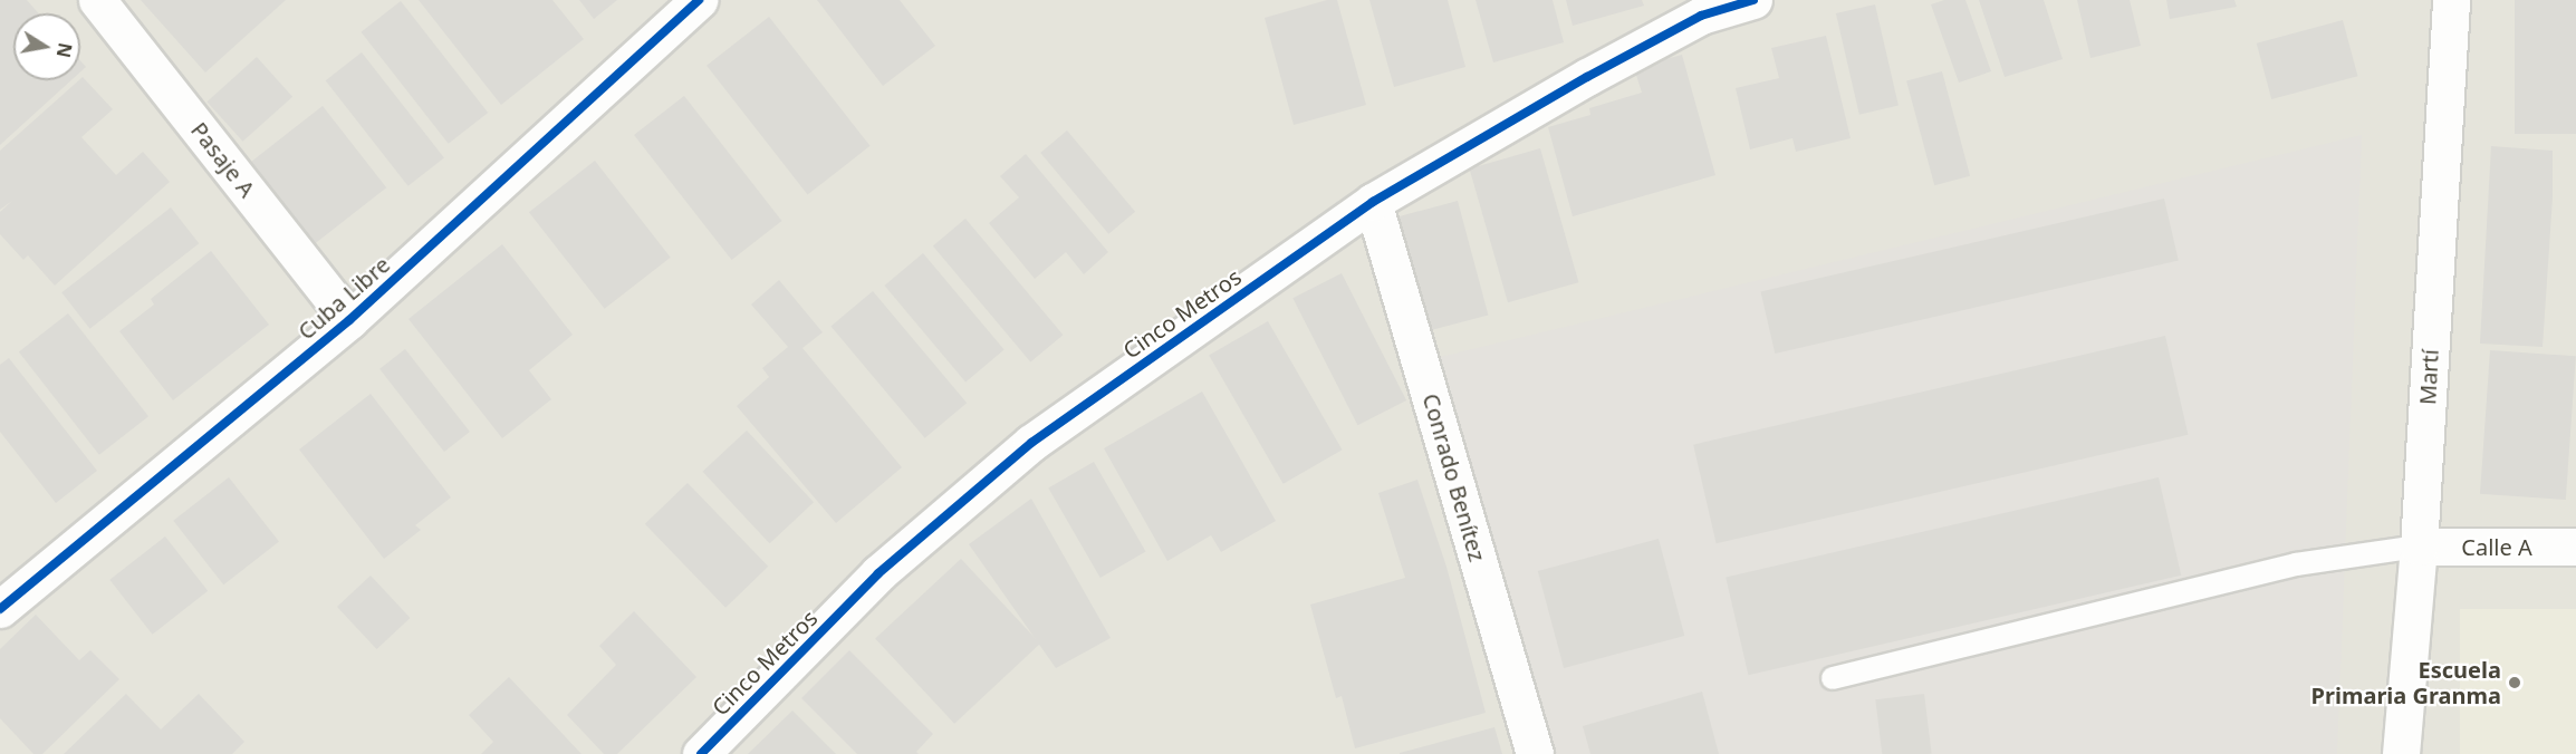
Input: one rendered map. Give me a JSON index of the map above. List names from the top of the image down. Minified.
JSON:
{"streets":{"street":["Pasaje A","Cuba Libre","Cinco Metros","Martí","Conrado Benítez","Calle A"]},"crossings":[["Pasaje A","Cuba Libre"],["Cinco Metros","Conrado Benítez"],["Martí","Calle A"]],"places":["Escuela Primaria Granma"],"north":"right"}
